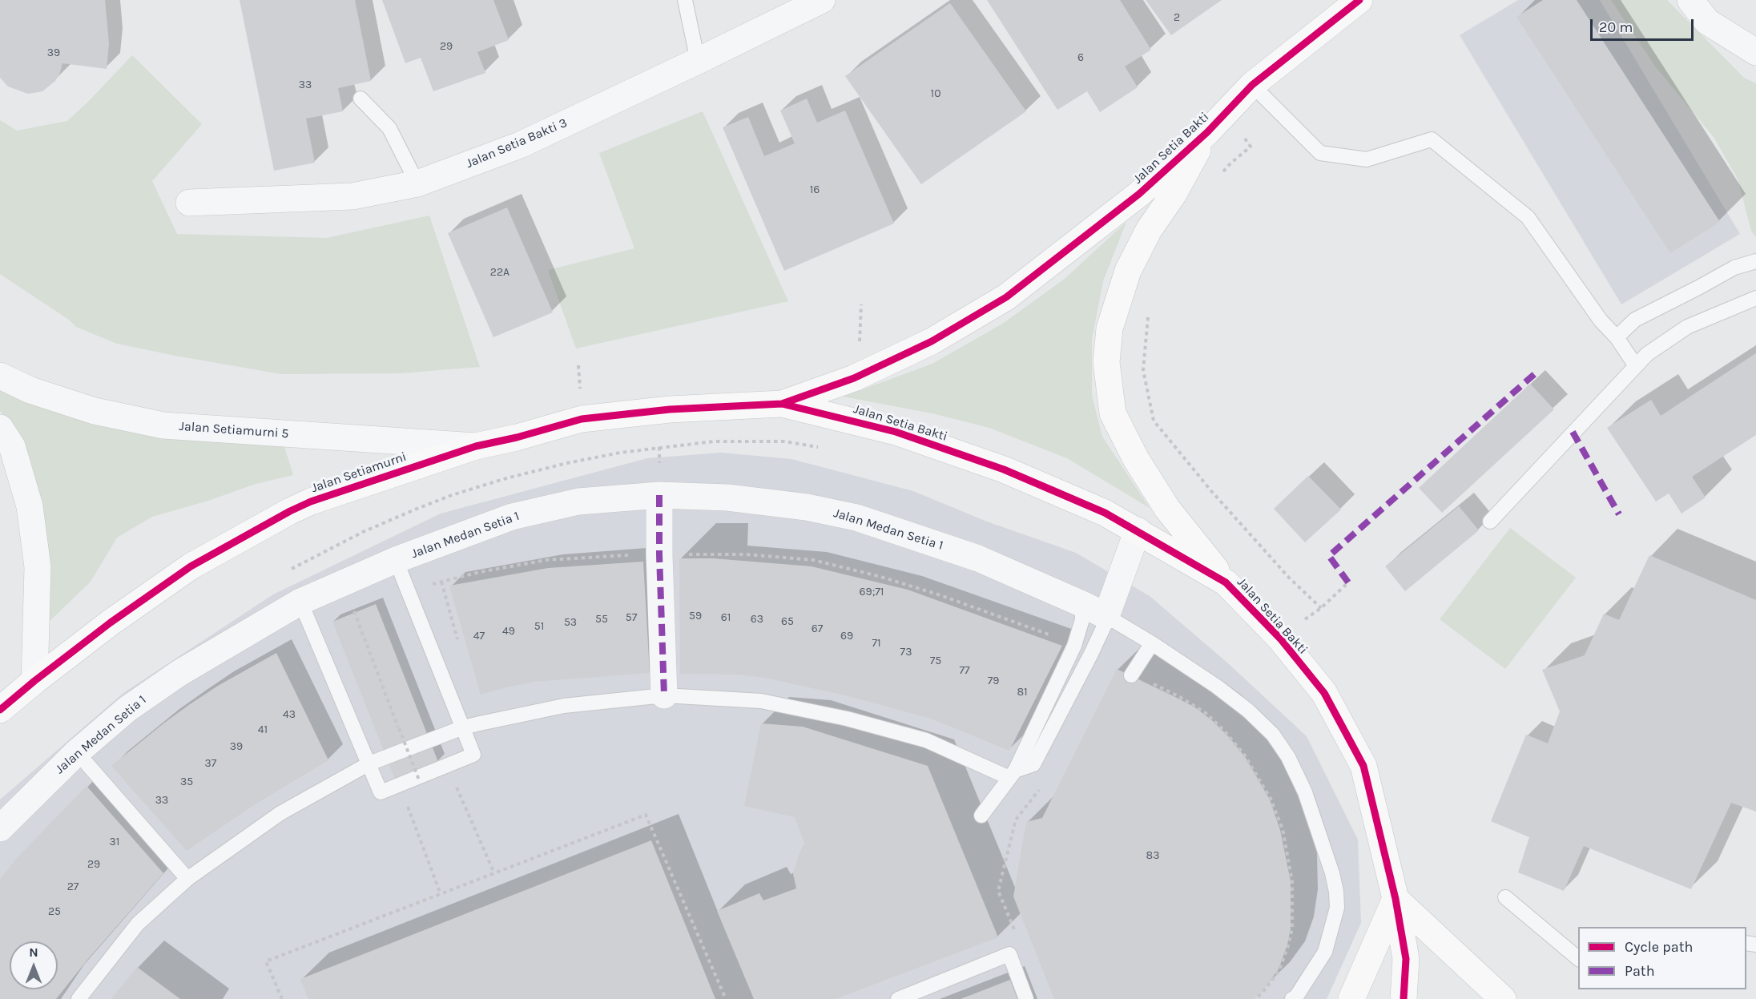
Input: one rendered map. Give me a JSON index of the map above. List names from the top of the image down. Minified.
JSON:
{"streets":{"street":["Jalan Setia Bakti 3","Jalan Setia Bakti","Jalan Setiamurni 5","Jalan Setiamurni","Jalan Medan Setia 1"]},"crossings":[["Jalan Setia Bakti","Jalan Setiamurni"],["Jalan Setiamurni 5","Jalan Setiamurni"]],"house_numbers":["2","29","39","6","33","10","16","22A","69;71","59","57","61","55","63","65","53","51","67","49","47","69","71","73","75","77","79","81","43","41","39","37","35","33","31","83","29","27","25"],"legend":["Cycle path","Path"],"scale_bar":"20 m","north":"top"}
